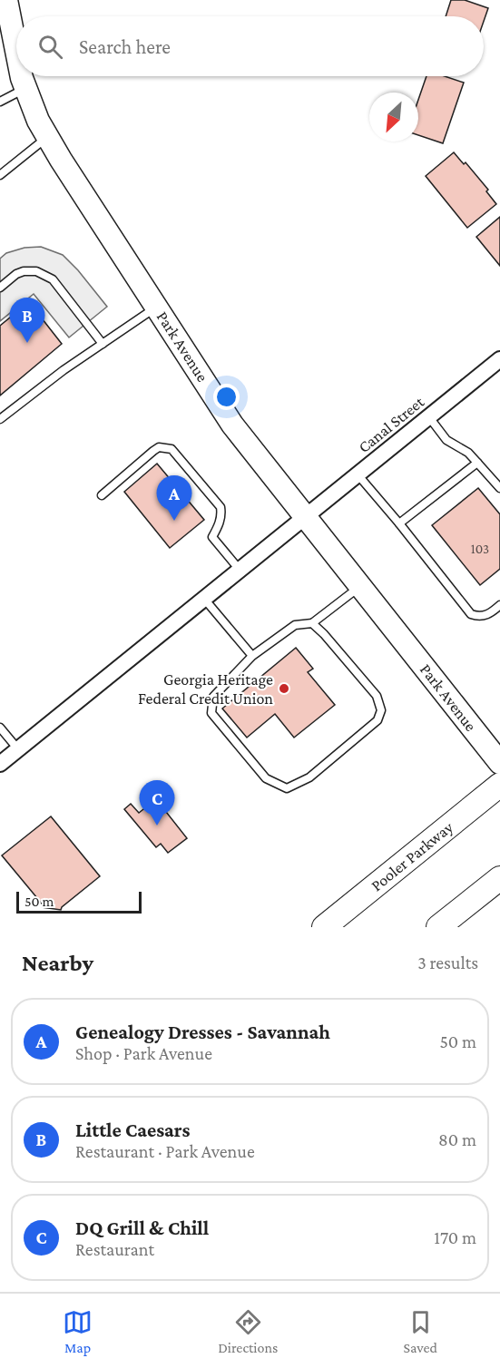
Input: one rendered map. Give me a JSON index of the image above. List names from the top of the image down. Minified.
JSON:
{"streets":{"main road":["Pooler Parkway"],"street":["Park Avenue","Canal Street"]},"crossings":[["Park Avenue","Canal Street"]],"places":["Georgia Heritage Federal Credit Union"],"house_numbers":["103"],"scale_bar":"50 m","north":"bottom left","page":{"search":"Search here","pins":["B","A","C"],"scale":"50 m","heading":["Nearby","3 results"],"list":[{"mark":"A","name":"Genealogy Dresses - Savannah","note":"Shop · Park Avenue","value":"50 m"},{"mark":"B","name":"Little Caesars","note":"Restaurant · Park Avenue","value":"80 m"},{"mark":"C","name":"DQ Grill & Chill","note":"Restaurant","value":"170 m"}],"nav":["Map","Directions","Saved"]}}
